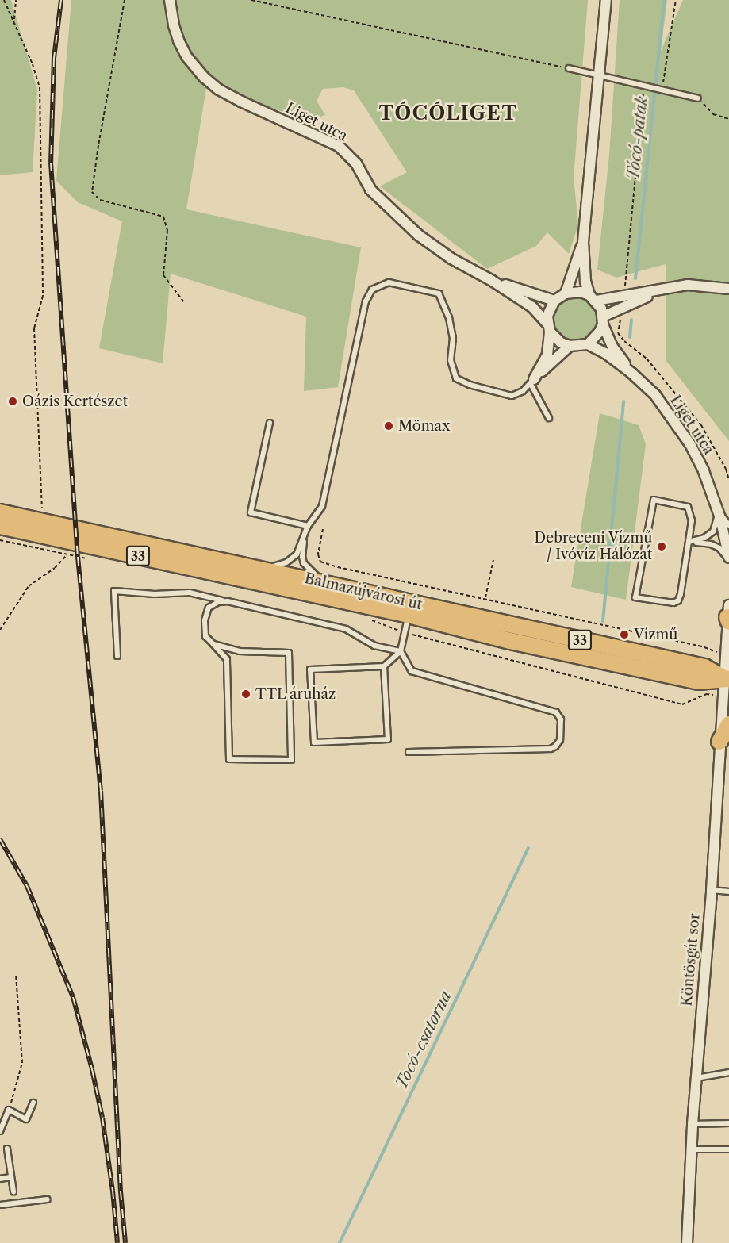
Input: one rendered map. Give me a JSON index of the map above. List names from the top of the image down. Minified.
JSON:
{"streets":{"main road":["33","Balmazújvárosi út"],"street":["Liget utca","Köntösgát sor"]},"crossings":[["Balmazújvárosi út","Köntösgát sor"]],"districts":["TÓCÓLIGET"],"water":["Tócó-patak","Tocó-csatorna"],"places":["Oázis Kertészet","Mömax","Debreceni Vízmű / Ivóvíz Hálózat","Vízmű","TTL áruház"]}
